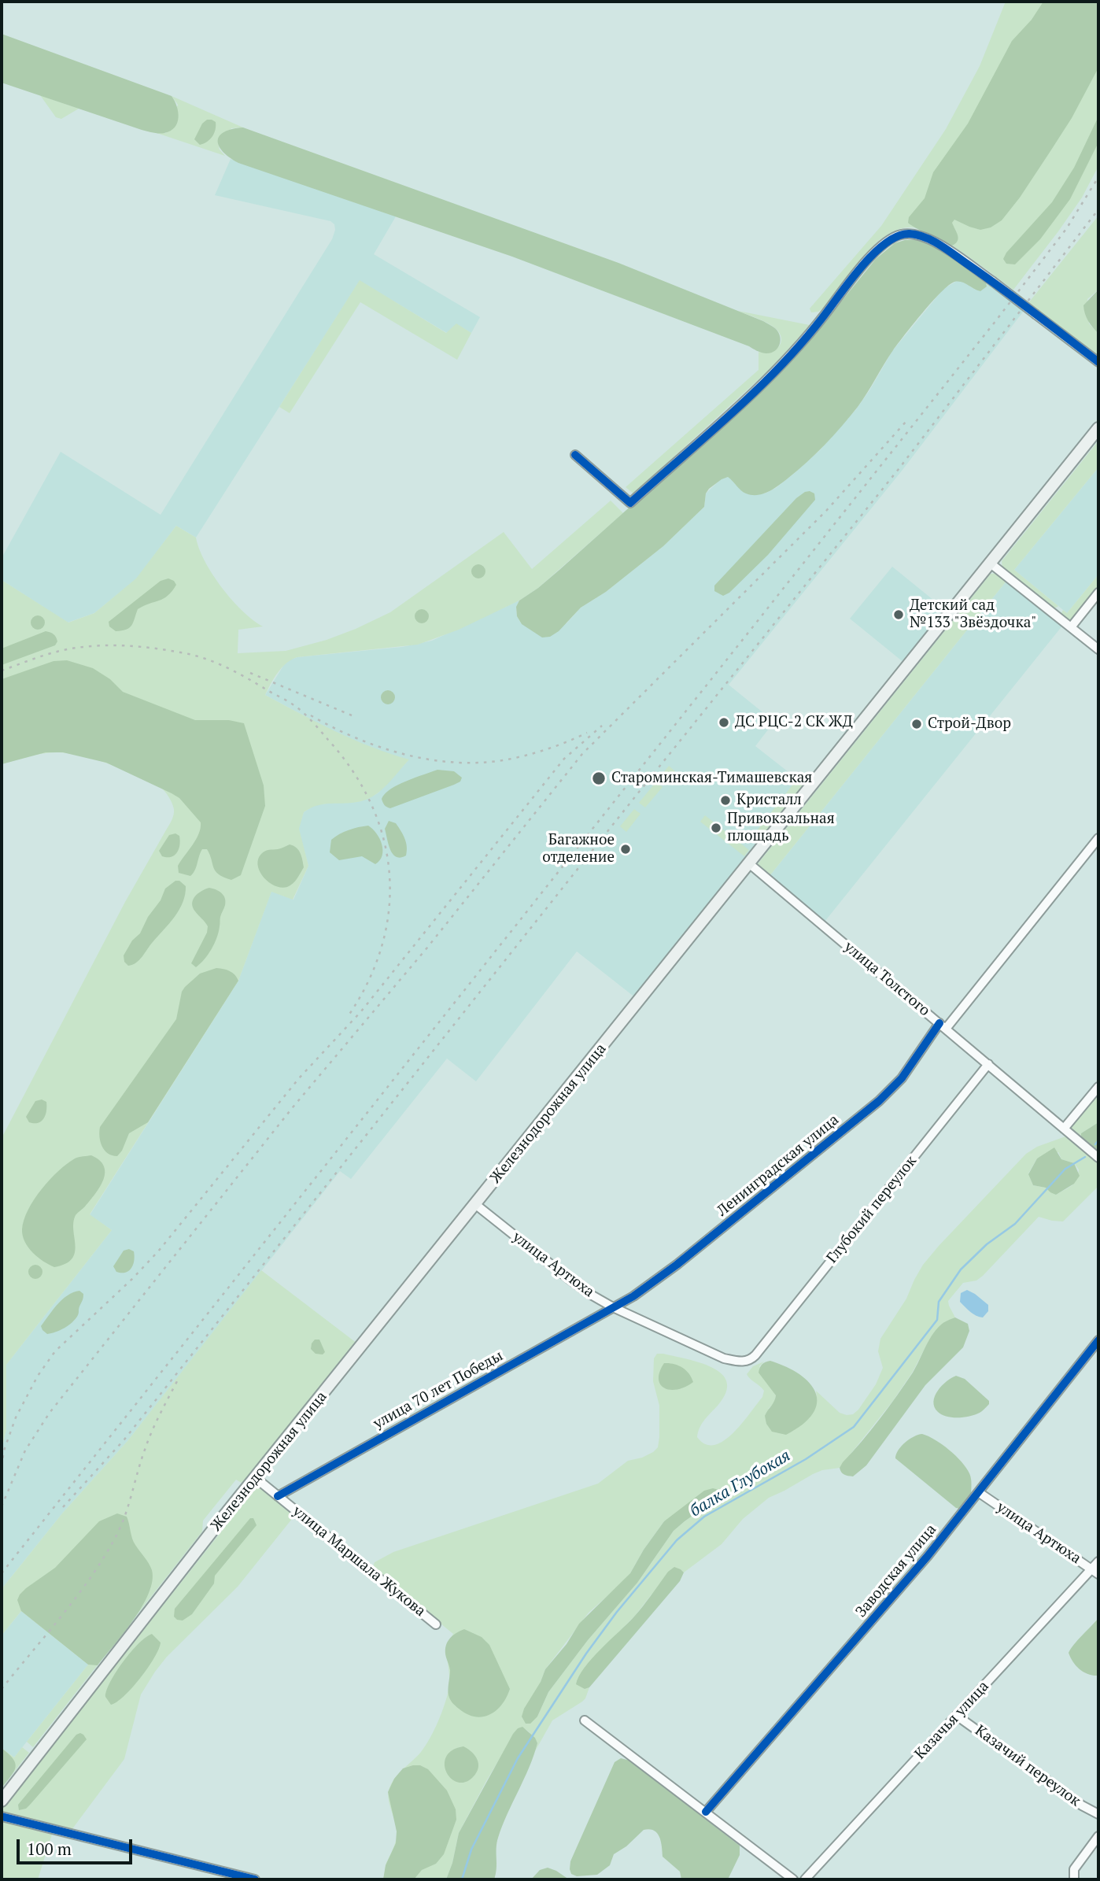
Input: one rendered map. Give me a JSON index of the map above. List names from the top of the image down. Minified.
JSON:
{"streets":{"main road":["Железнодорожная улица"],"street":["улица Толстого","Ленинградская улица","Глубокий переулок","улица Артюха","улица 70 лет Победы","улица Маршала Жукова","Заводская улица","Казачья улица","Казачий переулок"]},"crossings":[["улица Толстого","Железнодорожная улица"],["улица Толстого","Ленинградская улица"],["улица Толстого","Глубокий переулок"],["Железнодорожная улица","улица Артюха"],["Железнодорожная улица","улица Маршала Жукова"],["Ленинградская улица","улица Артюха"],["Ленинградская улица","улица 70 лет Победы"],["Глубокий переулок","улица Артюха"],["улица Артюха","улица 70 лет Победы"],["улица Артюха","Заводская улица"],["улица Артюха","Казачья улица"],["улица 70 лет Победы","улица Маршала Жукова"],["Казачья улица","Казачий переулок"]],"water":["балка Глубокая"],"places":["Детский сад №133 \"Звёздочка\"","ДС РЦС-2 СК ЖД","Строй-Двор","Староминская-Тимашевская","Кристалл","Привокзальная площадь","Багажное отделение"],"scale_bar":"100 m"}
